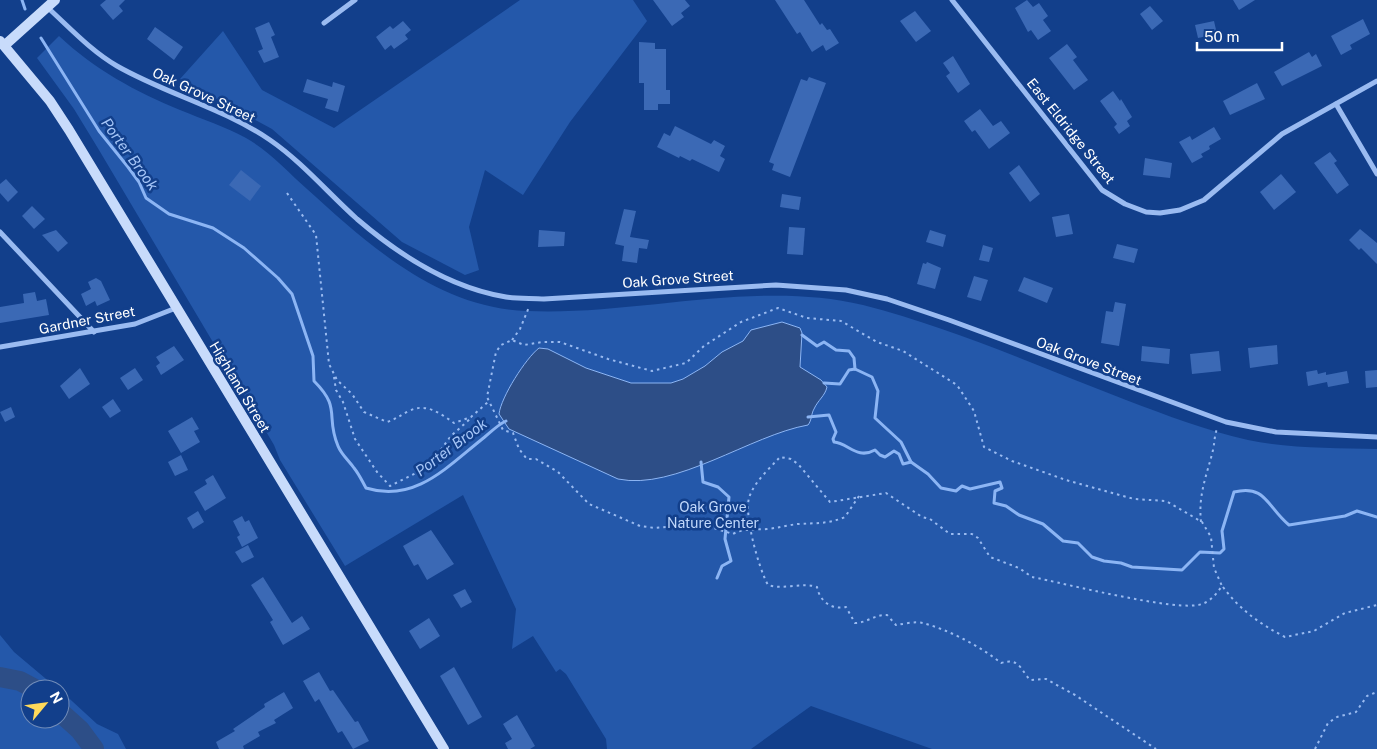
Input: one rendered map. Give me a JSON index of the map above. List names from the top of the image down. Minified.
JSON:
{"streets":{"main road":["Highland Street"],"street":["Oak Grove Street","East Eldridge Street","Gardner Street"]},"crossings":[["Gardner Street","Highland Street"]],"water":["Porter Brook"],"parks":["Oak Grove Nature Center"],"scale_bar":"50 m","north":"top right"}
